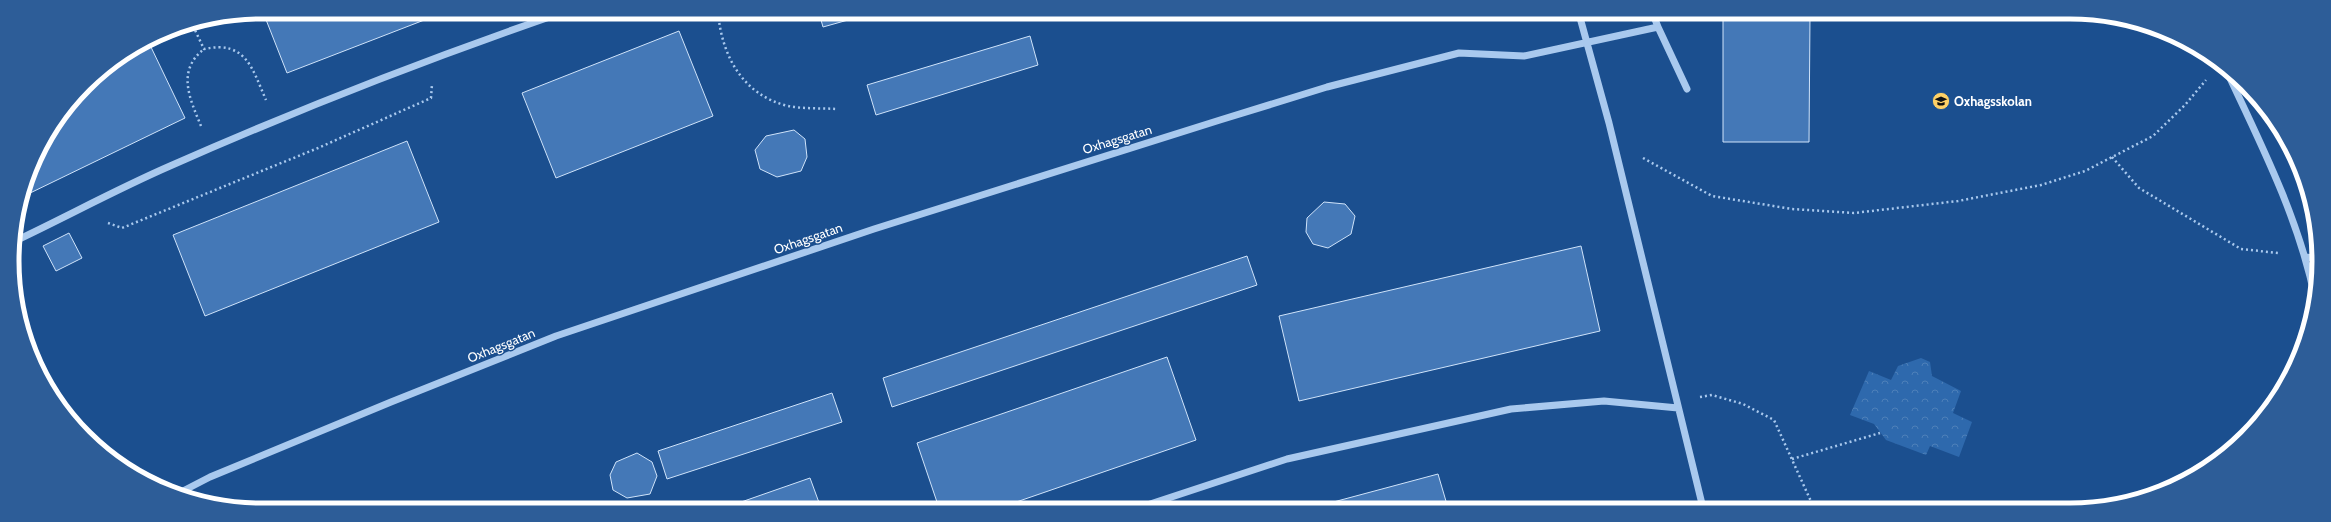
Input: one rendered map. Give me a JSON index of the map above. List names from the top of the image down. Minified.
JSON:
{"streets":{"street":["Oxhagsgatan"]},"places":{"school or university":["Oxhagsskolan"]}}
